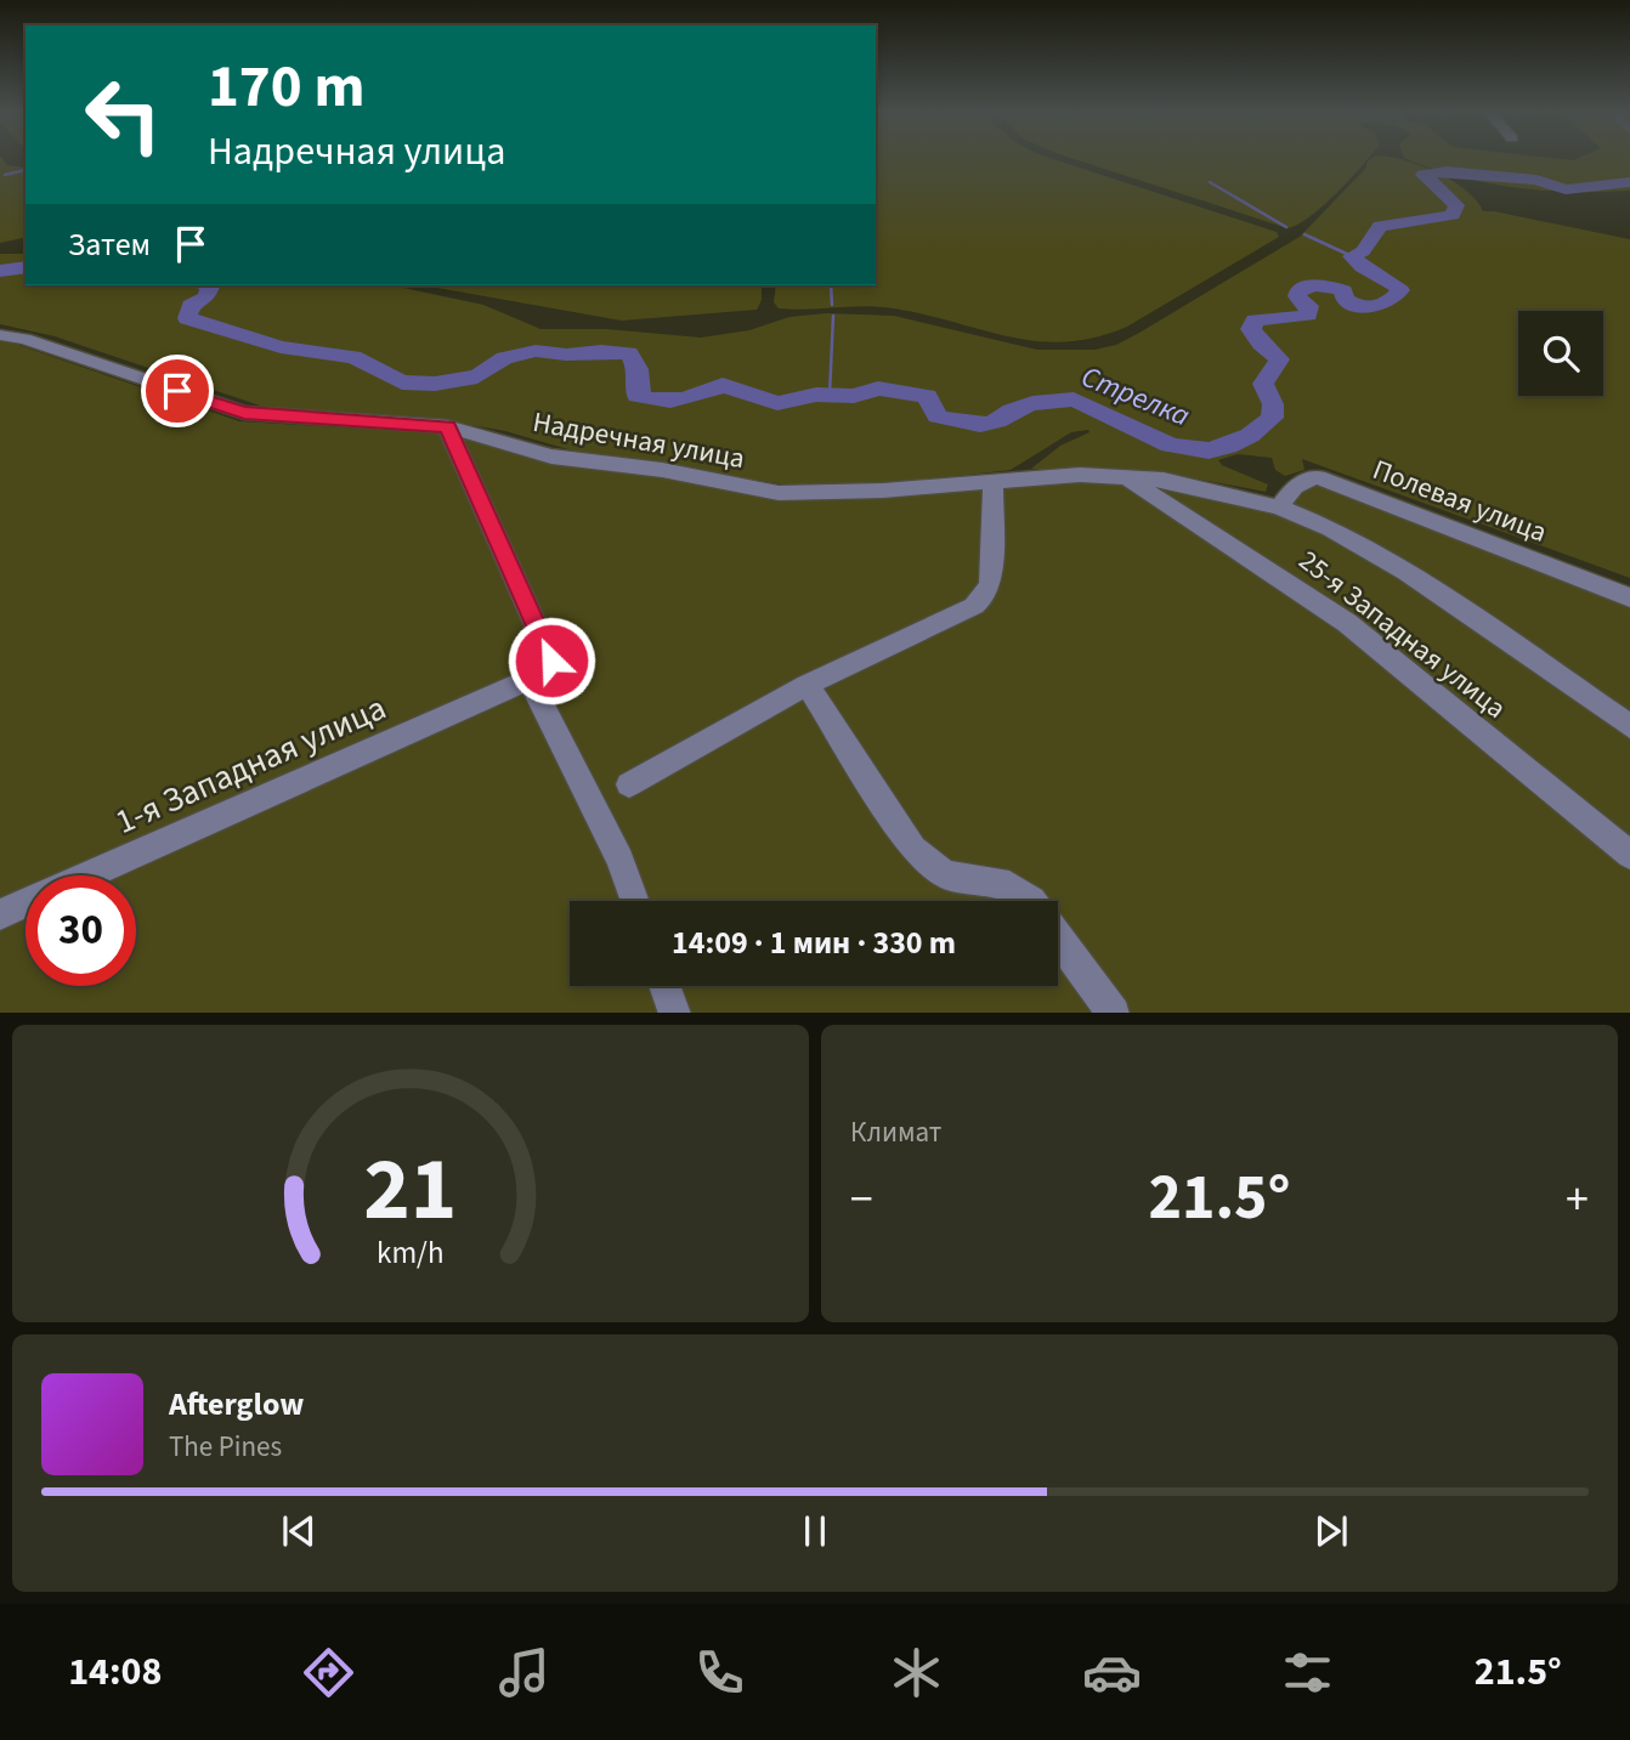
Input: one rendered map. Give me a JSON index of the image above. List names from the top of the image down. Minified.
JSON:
{"streets":{"street":["Надречная улица","Полевая улица","25-я Западная улица","1-я Западная улица"]},"crossings":[["Надречная улица","Полевая улица"],["Надречная улица","25-я Западная улица"]],"water":["Стрелка"],"page":{"turn":["170 m","Надречная улица"],"then":"Затем","limit":"30","trip":"14:09 · 1 мин · 330 m","tile":"Климат","heat":["−","21.5°","+"],"song":["Afterglow","The Pines"],"tabs":["14:08","21.5°"],"gauge":["21","km/h"]}}
